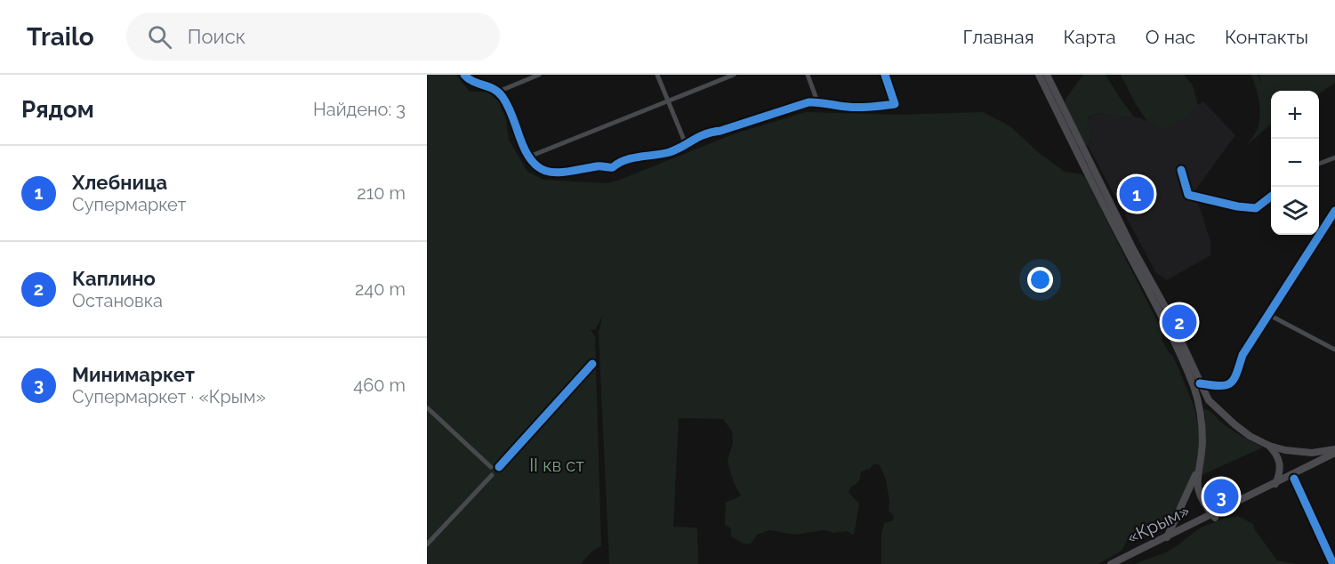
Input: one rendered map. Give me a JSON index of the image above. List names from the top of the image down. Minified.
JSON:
{"streets":{"main road":["«Крым»"]},"parks":["II кв ст"],"page":{"header":"Trailo","search":"Поиск","nav":["Главная","Карта","О нас","Контакты"],"heading":["Рядом","Найдено: 3"],"map_buttons":["+","−"],"list":[{"mark":"1","name":"Хлебница","note":"Супермаркет","value":"210 m"},{"mark":"2","name":"Каплино","note":"Остановка","value":"240 m"},{"mark":"3","name":"Минимаркет","note":"Супермаркет · «Крым»","value":"460 m"}],"pins":["1","2","3"]}}
